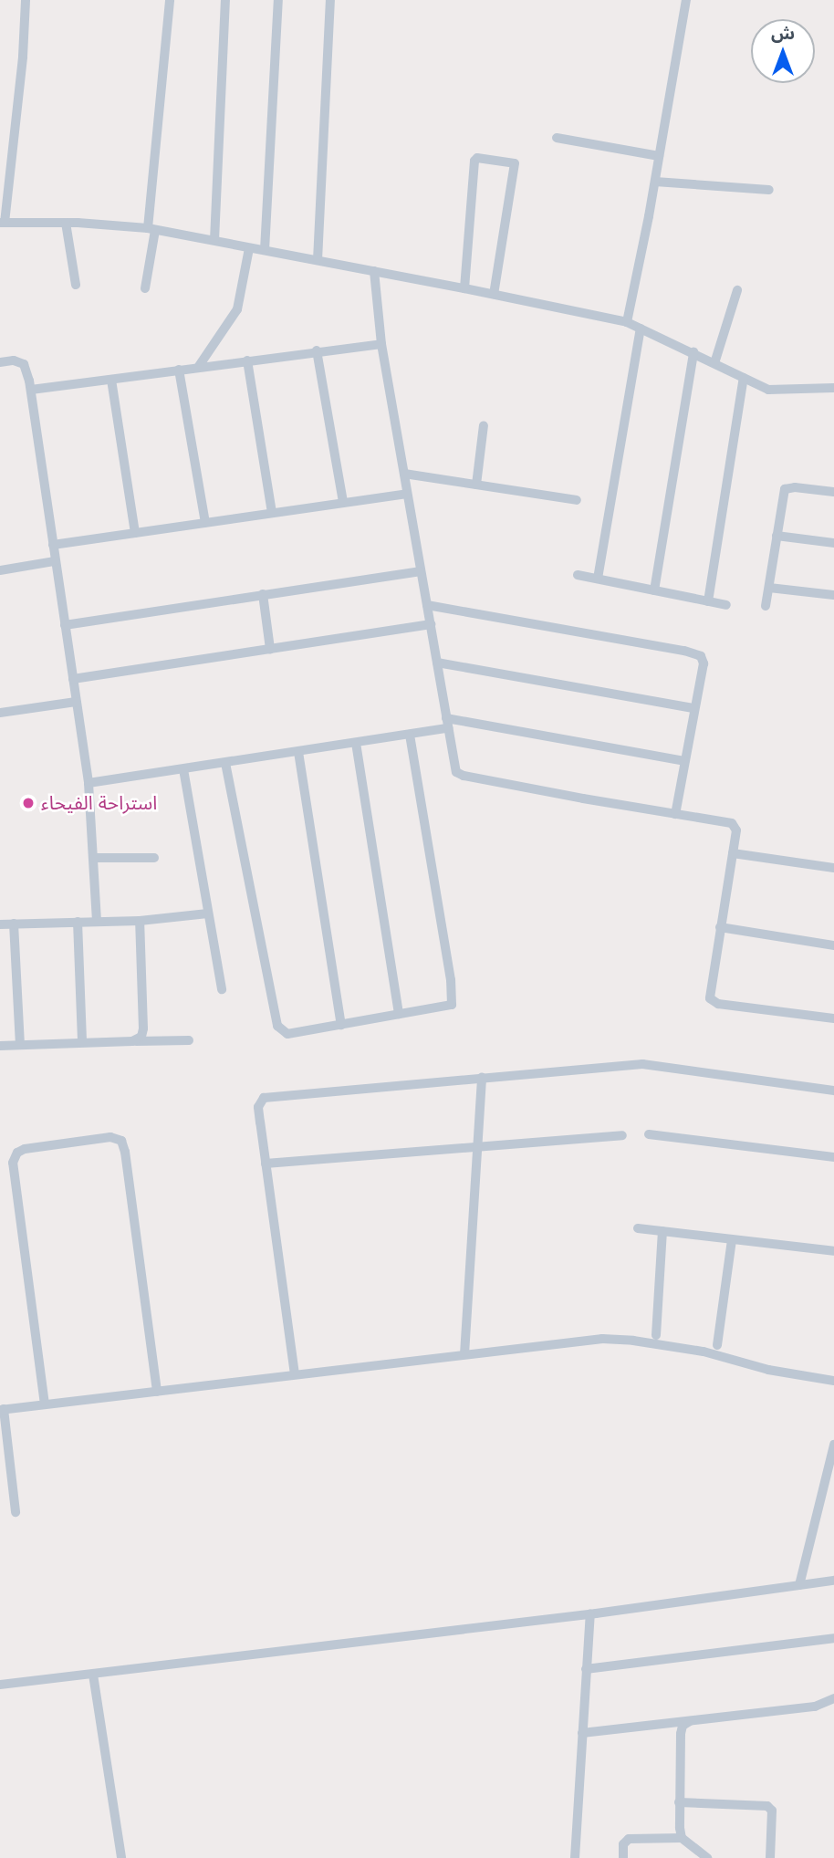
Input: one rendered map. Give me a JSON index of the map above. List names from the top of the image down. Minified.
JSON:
{"places":["استراحة الفيحاء"],"north":"top"}
